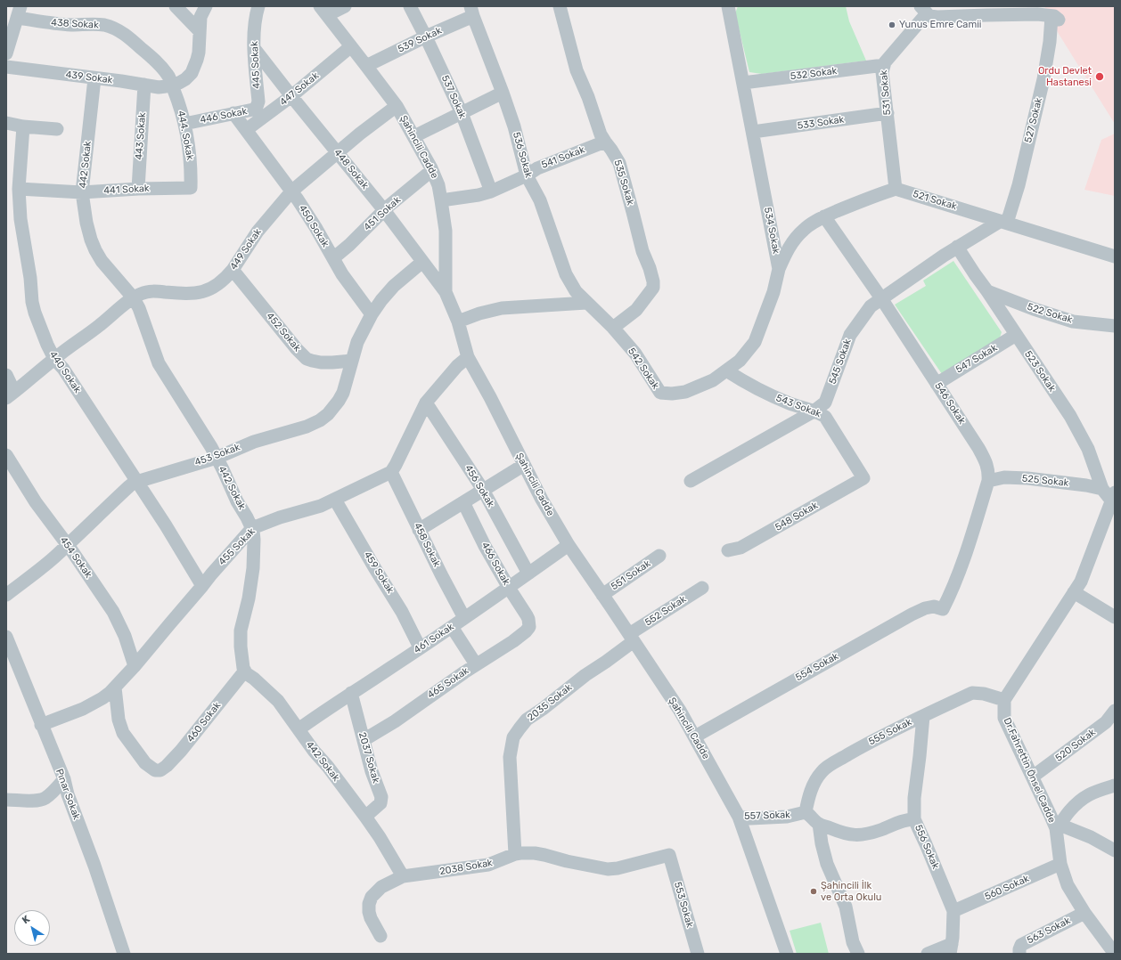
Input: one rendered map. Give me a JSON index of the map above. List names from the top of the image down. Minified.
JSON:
{"streets":{"street":["438 Sokak","539 Sokak","445 Sokak","532 Sokak","439 Sokak","447 Sokak","531 Sokak","537 Sokak","446 Sokak","527 Sokak","533 Sokak","444. Sokak","443 Sokak","Şahincili Cadde","536 Sokak","541 Sokak","442 Sokak","448 Sokak","535 Sokak","441 Sokak","521 Sokak","451 Sokak","450 Sokak","534 Sokak","449 Sokak","522 Sokak","452 Sokak","547 Sokak","545 Sokak","542 Sokak","523 Sokak","440 Sokak","546 Sokak","543 Sokak","453 Sokak","525 Sokak","456 Sokak","548 Sokak","458 Sokak","455 Sokak","454 Sokak","466 Sokak","459 Sokak","551 Sokak","552 Sokak","461 Sokak","554 Sokak","465 Sokak","2035 Sokak","460 Sokak","555 Sokak","520 Sokak","2037 Sokak","Dr.Fahrettin Önsel Cadde","Pınar Sokak","557 Sokak","556 Sokak","2038 Sokak","560 Sokak","553 Sokak","563 Sokak"]},"crossings":[["438 Sokak","439 Sokak"],["438 Sokak","444. Sokak"],["539 Sokak","537 Sokak"],["539 Sokak","Şahincili Cadde"],["539 Sokak","536 Sokak"],["445 Sokak","446 Sokak"],["445 Sokak","448 Sokak"],["532 Sokak","531 Sokak"],["532 Sokak","534 Sokak"],["439 Sokak","444. Sokak"],["439 Sokak","443 Sokak"],["439 Sokak","442 Sokak"],["447 Sokak","Şahincili Cadde"],["447 Sokak","448 Sokak"],["447 Sokak","450 Sokak"],["531 Sokak","527 Sokak"],["531 Sokak","533 Sokak"],["531 Sokak","521 Sokak"],["537 Sokak","541 Sokak"],["446 Sokak","444. Sokak"],["446 Sokak","450 Sokak"],["527 Sokak","521 Sokak"],["527 Sokak","545 Sokak"],["533 Sokak","534 Sokak"],["444. Sokak","441 Sokak"],["443 Sokak","441 Sokak"],["Şahincili Cadde","541 Sokak"],["Şahincili Cadde","448 Sokak"],["Şahincili Cadde","451 Sokak"],["Şahincili Cadde","449 Sokak"],["Şahincili Cadde","551 Sokak"],["Şahincili Cadde","552 Sokak"],["Şahincili Cadde","461 Sokak"],["Şahincili Cadde","554 Sokak"],["Şahincili Cadde","2035 Sokak"],["Şahincili Cadde","557 Sokak"],["536 Sokak","541 Sokak"],["536 Sokak","535 Sokak"],["536 Sokak","542 Sokak"],["541 Sokak","535 Sokak"],["442 Sokak","441 Sokak"],["442 Sokak","449 Sokak"],["442 Sokak","453 Sokak"],["442 Sokak","455 Sokak"],["442 Sokak","461 Sokak"],["442 Sokak","460 Sokak"],["442 Sokak","2037 Sokak"],["442 Sokak","2038 Sokak"],["448 Sokak","451 Sokak"],["448 Sokak","449 Sokak"],["448 Sokak","453 Sokak"],["535 Sokak","542 Sokak"],["441 Sokak","440 Sokak"],["521 Sokak","545 Sokak"],["451 Sokak","450 Sokak"],["450 Sokak","449 Sokak"],["450 Sokak","453 Sokak"],["534 Sokak","542 Sokak"],["534 Sokak","543 Sokak"],["449 Sokak","452 Sokak"],["449 Sokak","440 Sokak"],["522 Sokak","523 Sokak"],["452 Sokak","453 Sokak"],["547 Sokak","523 Sokak"],["547 Sokak","546 Sokak"],["545 Sokak","523 Sokak"],["545 Sokak","546 Sokak"],["545 Sokak","543 Sokak"],["523 Sokak","525 Sokak"],["440 Sokak","453 Sokak"],["440 Sokak","455 Sokak"],["546 Sokak","525 Sokak"],["546 Sokak","554 Sokak"],["543 Sokak","548 Sokak"],["453 Sokak","454 Sokak"],["456 Sokak","461 Sokak"],["458 Sokak","455 Sokak"],["458 Sokak","461 Sokak"],["455 Sokak","454 Sokak"],["455 Sokak","459 Sokak"],["455 Sokak","460 Sokak"],["455 Sokak","Pınar Sokak"],["466 Sokak","461 Sokak"],["466 Sokak","465 Sokak"],["459 Sokak","461 Sokak"],["552 Sokak","2035 Sokak"],["461 Sokak","2037 Sokak"],["465 Sokak","2037 Sokak"],["2035 Sokak","2038 Sokak"],["555 Sokak","Dr.Fahrettin Önsel Cadde"],["555 Sokak","557 Sokak"],["555 Sokak","556 Sokak"],["520 Sokak","Dr.Fahrettin Önsel Cadde"],["Dr.Fahrettin Önsel Cadde","560 Sokak"],["Dr.Fahrettin Önsel Cadde","563 Sokak"],["556 Sokak","560 Sokak"],["2038 Sokak","553 Sokak"]],"places":["Yunus Emre Camii","Ordu Devlet Hastanesi","Şahincili İlk ve Orta Okulu"],"north":"top left"}
